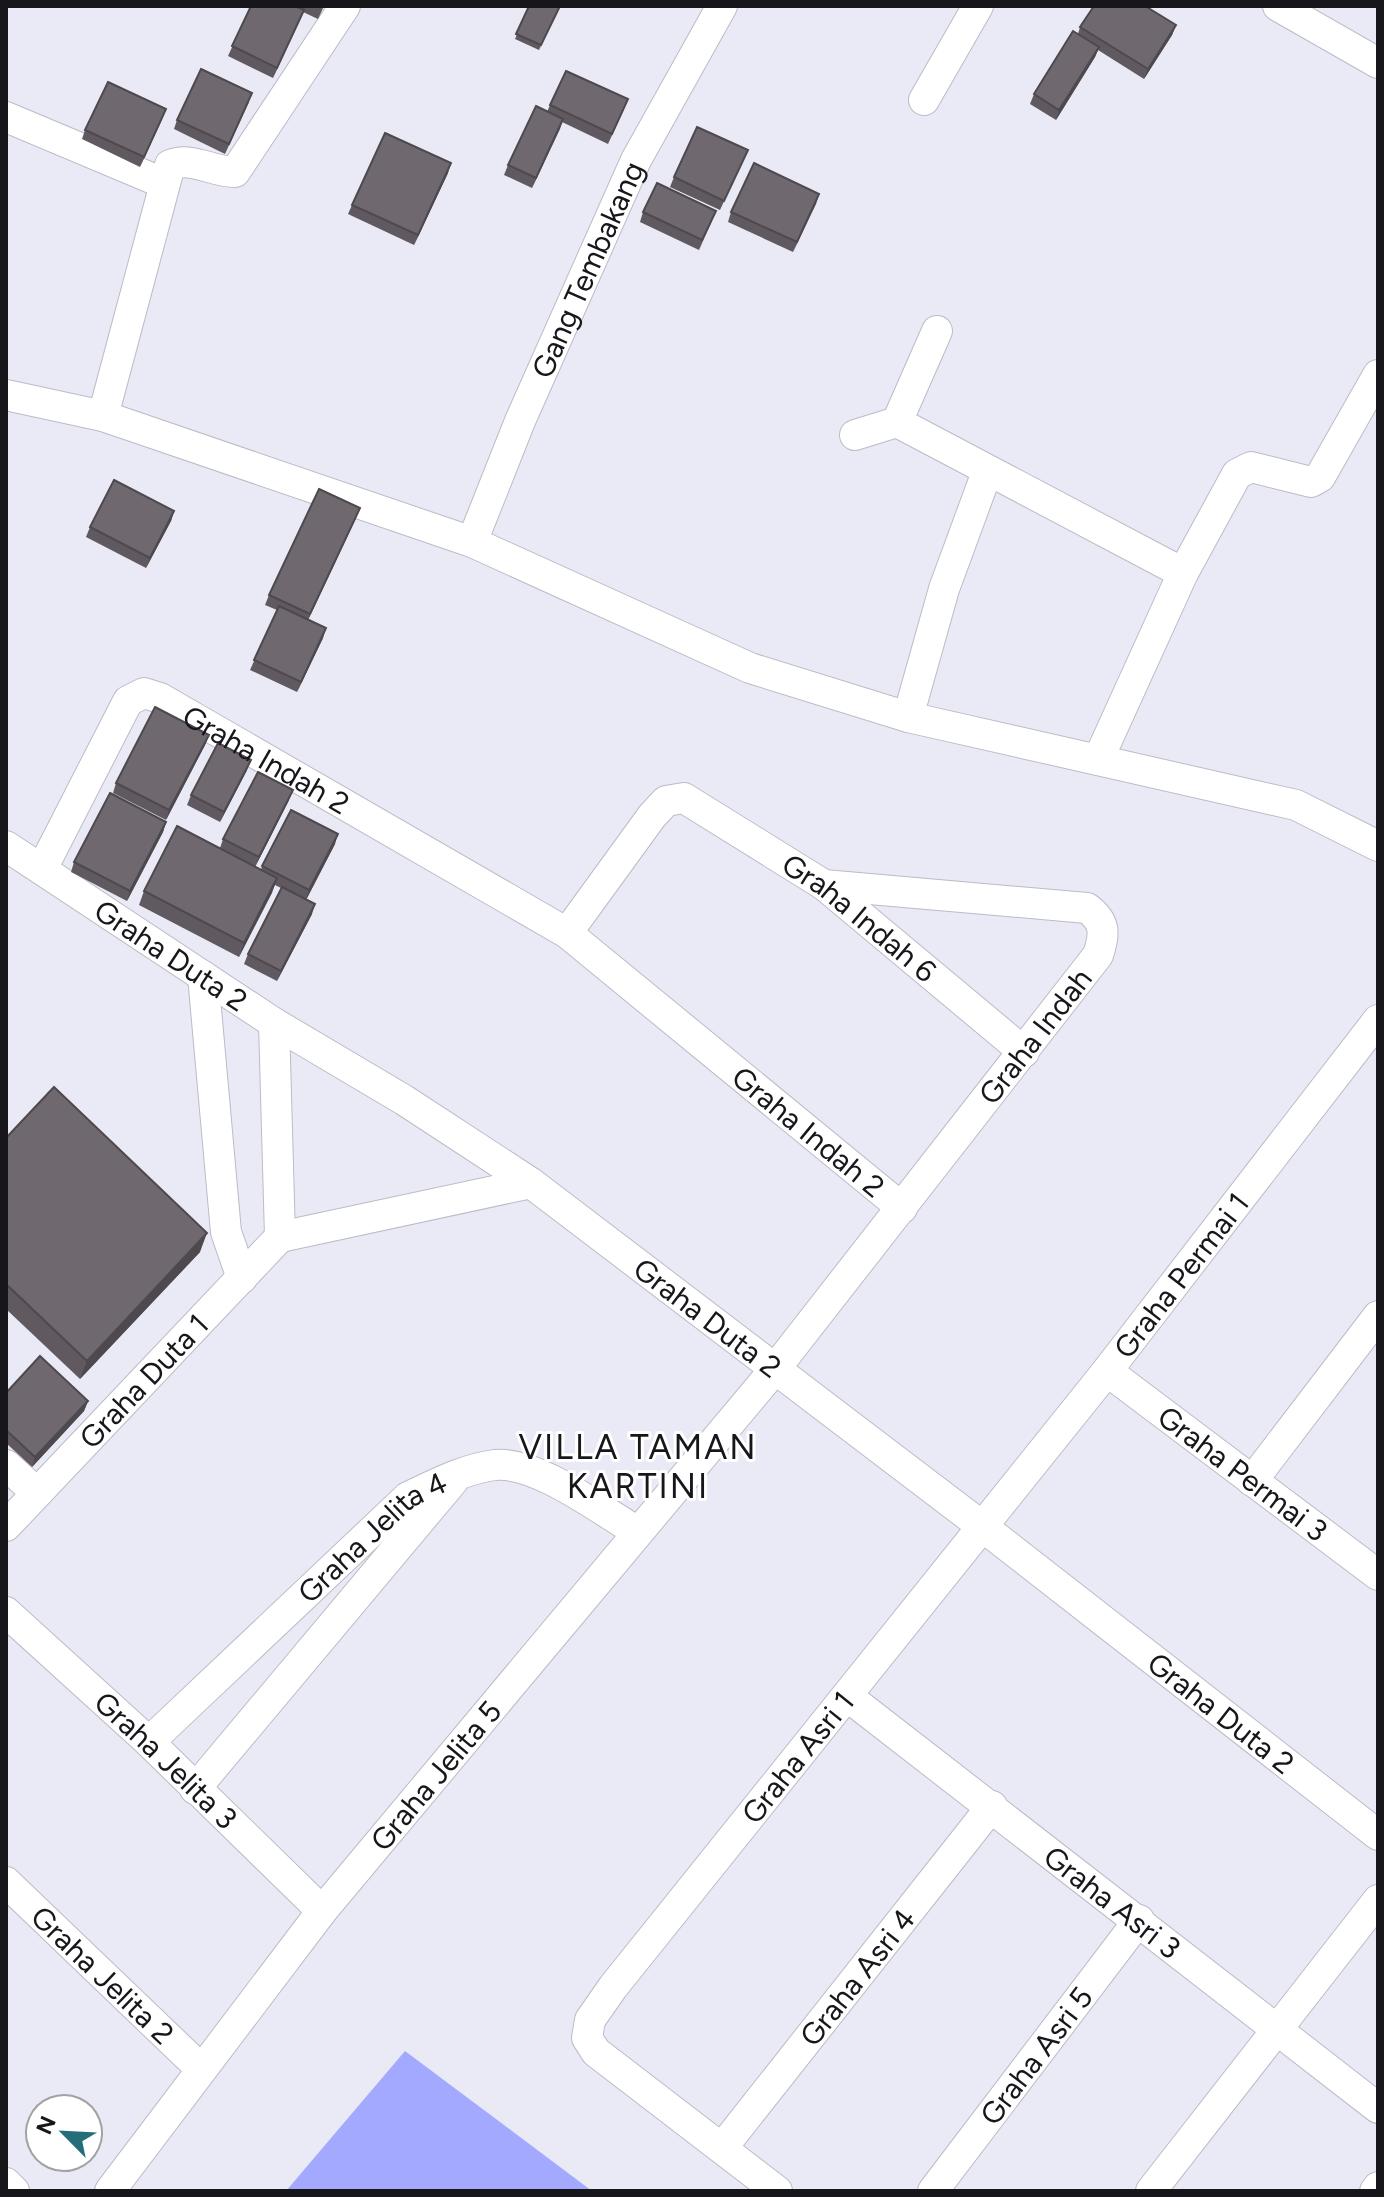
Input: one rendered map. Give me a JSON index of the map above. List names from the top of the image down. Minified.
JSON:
{"streets":{"street":["Gang Tembakang","Graha Indah 2","Graha Indah 6","Graha Duta 2","Graha Indah","Graha Permai 1","Graha Duta 1","Graha Permai 3","Graha Jelita 4","Graha Asri 1","Graha Jelita 3","Graha Jelita 5","Graha Asri 3","Graha Jelita 2","Graha Asri 4","Graha Asri 5"]},"crossings":[["Graha Indah 2","Graha Indah 6"],["Graha Indah 2","Graha Duta 2"],["Graha Indah 2","Graha Indah"],["Graha Indah 6","Graha Indah"],["Graha Duta 2","Graha Indah"],["Graha Duta 2","Graha Permai 1"],["Graha Duta 2","Graha Asri 1"],["Graha Duta 2","Graha Jelita 5"],["Graha Indah","Graha Jelita 5"],["Graha Permai 1","Graha Permai 3"],["Graha Permai 1","Graha Asri 1"],["Graha Jelita 4","Graha Jelita 3"],["Graha Jelita 4","Graha Jelita 5"],["Graha Asri 1","Graha Asri 3"],["Graha Asri 1","Graha Asri 4"],["Graha Jelita 3","Graha Jelita 5"],["Graha Jelita 5","Graha Jelita 2"],["Graha Asri 3","Graha Asri 4"],["Graha Asri 3","Graha Asri 5"]],"districts":["VILLA TAMAN KARTINI"],"north":"top left"}
